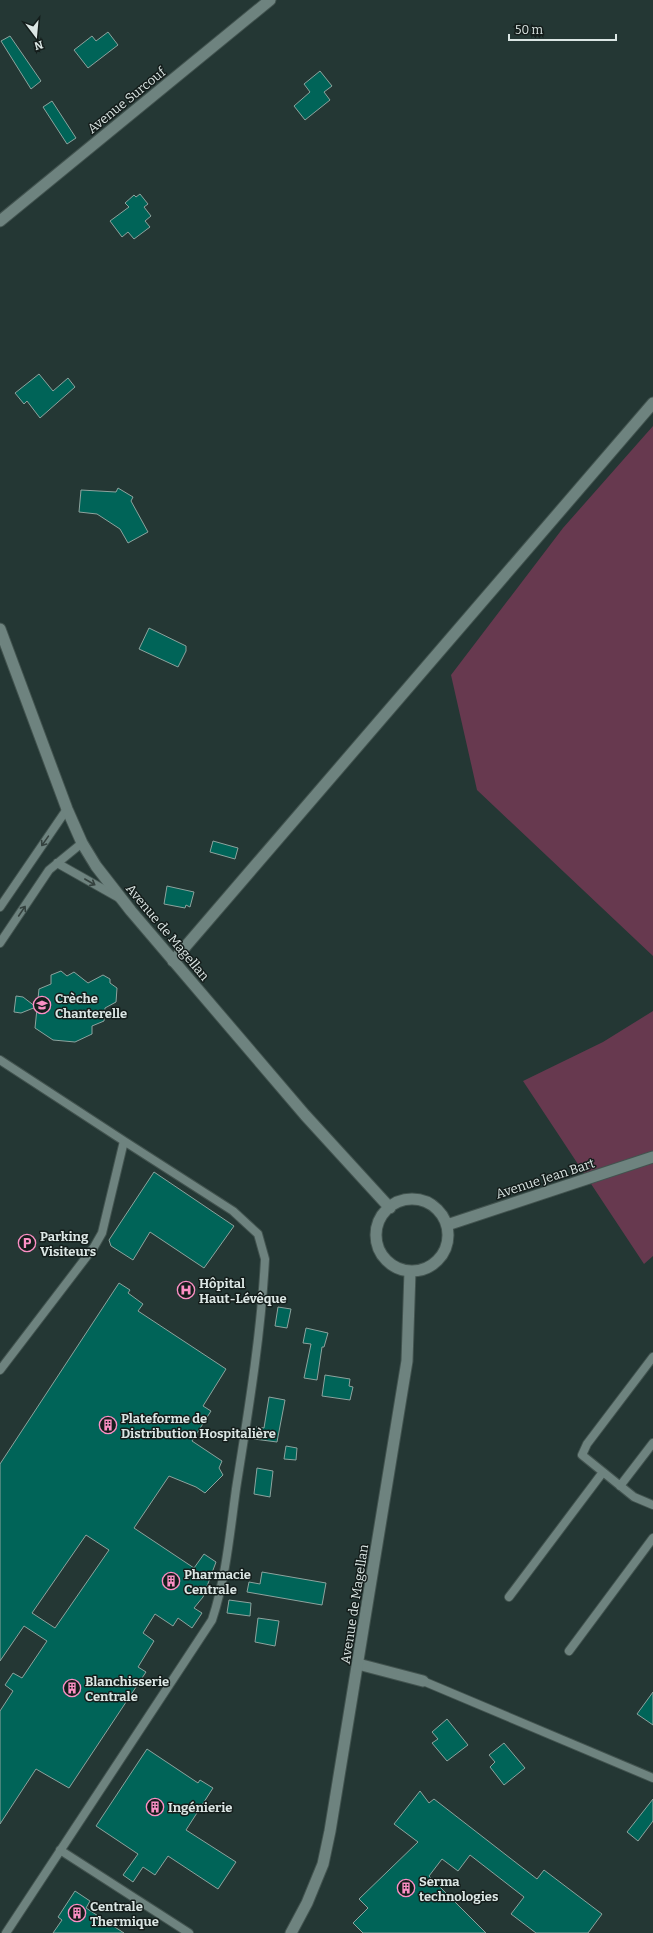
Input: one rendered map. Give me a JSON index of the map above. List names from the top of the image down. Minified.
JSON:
{"streets":{"street":["Avenue Surcouf","Avenue de Magellan","Avenue Jean Bart"]},"crossings":[["Avenue de Magellan","Avenue Jean Bart"]],"places":{"school or university":["Crèche Chanterelle"],"parking":["Parking Visiteurs"],"hospital":["Hôpital Haut-Lévêque"],"building":["Plateforme de Distribution Hospitalière","Pharmacie Centrale","Blanchisserie Centrale","Ingénierie","Serma technologies","Centrale Thermique"]},"scale_bar":"50 m","north":"bottom"}
